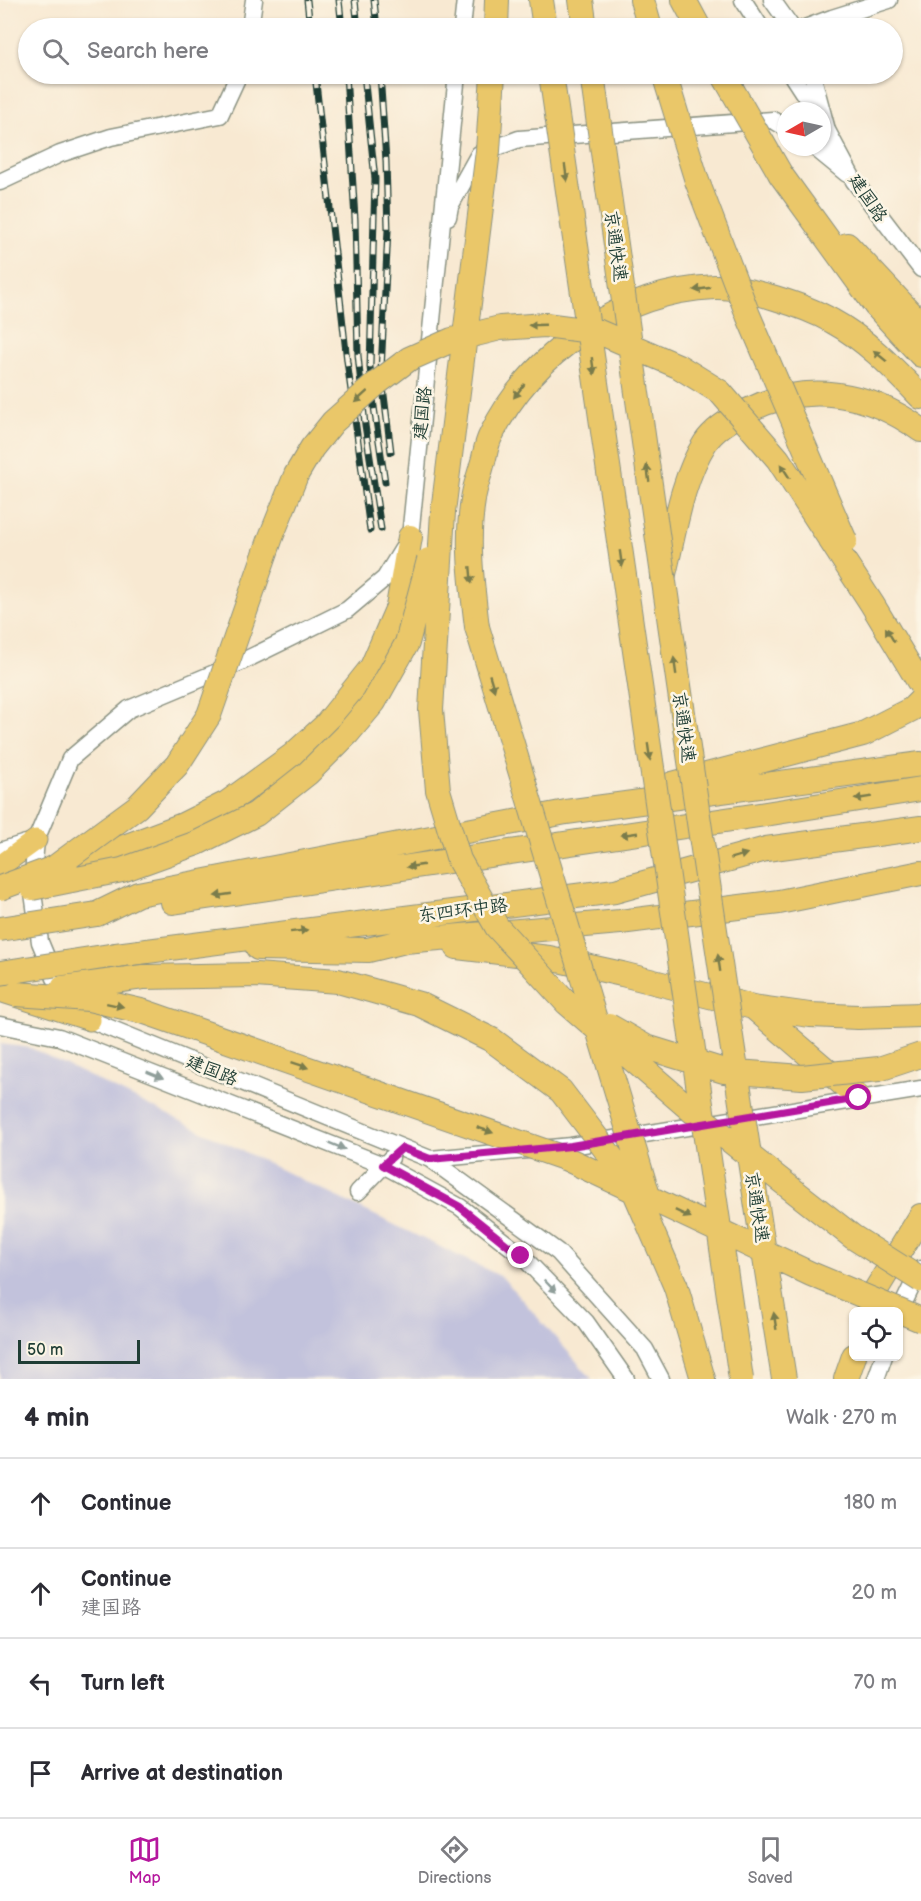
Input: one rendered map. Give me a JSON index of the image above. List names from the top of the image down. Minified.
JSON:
{"streets":{"highway":["京通快速","东四环中路"],"street":["建国路"]},"scale_bar":"50 m","north":"left","page":{"search":"Search here","scale":"50 m","heading":["4 min","Walk · 270 m"],"list":[["Continue","180 m"],["Continue","建国路","20 m"],["Turn left","70 m"],"Arrive at destination"],"nav":["Map","Directions","Saved"]}}
